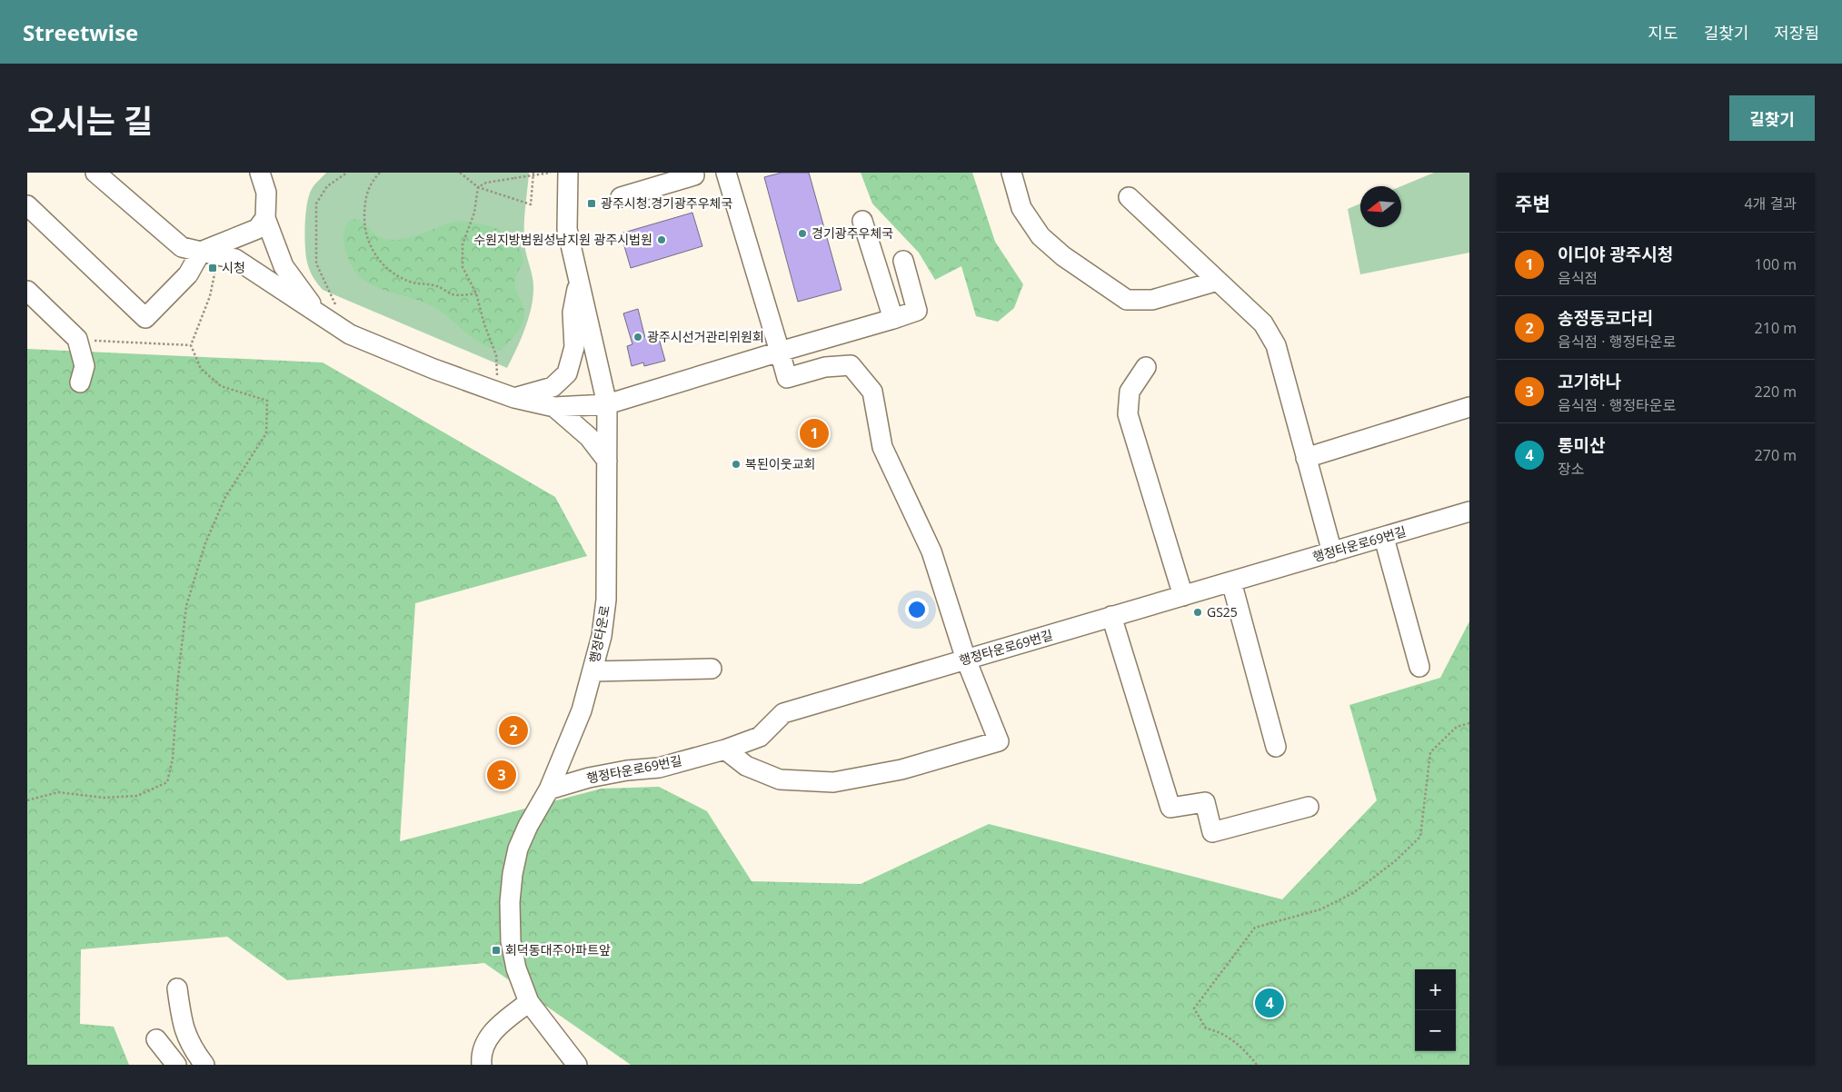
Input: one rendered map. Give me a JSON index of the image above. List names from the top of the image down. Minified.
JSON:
{"streets":{"street":["행정타운로69번길","행정타운로"]},"crossings":[["행정타운로69번길","행정타운로"]],"places":{"transit":["광주시청.경기광주우체국","시청","회덕동대주아파트앞"],"other":["경기광주우체국","수원지방법원성남지원 광주시법원","광주시선거관리위원회","복된이웃교회","GS25"]},"north":"left","page":{"header":"Streetwise","nav":["지도","길찾기","저장됨"],"title":"오시는 길","buttons":"길찾기","heading":["주변","4개 결과"],"list":[{"mark":"1","name":"이디야 광주시청","note":"음식점","value":"100 m"},{"mark":"2","name":"송정동코다리","note":"음식점 · 행정타운로","value":"210 m"},{"mark":"3","name":"고기하나","note":"음식점 · 행정타운로","value":"220 m"},{"mark":"4","name":"통미산","note":"장소","value":"270 m"}],"pins":["1","2","3","4"],"map_buttons":["+","−"]}}
